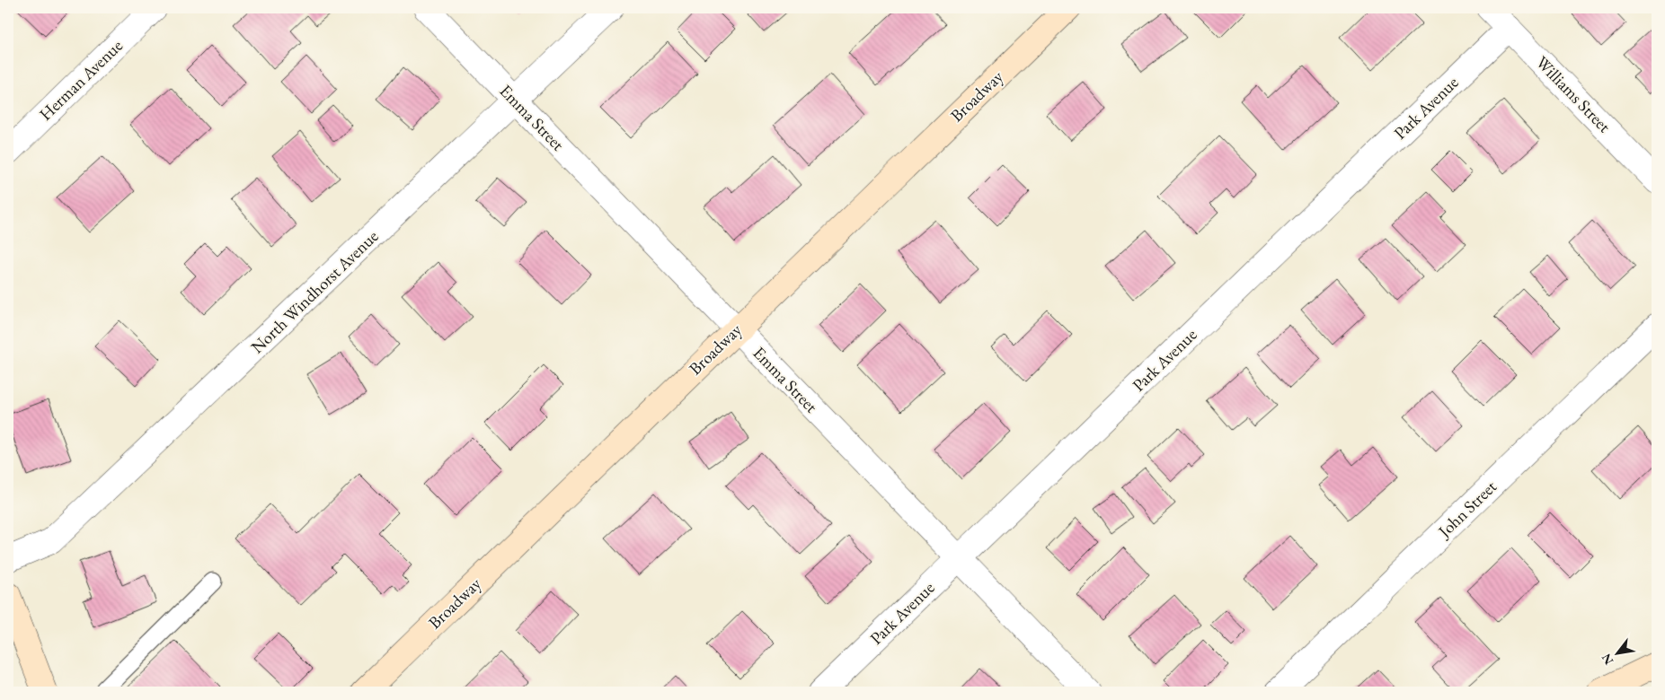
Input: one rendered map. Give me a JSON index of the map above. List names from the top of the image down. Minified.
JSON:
{"streets":{"main road":["Broadway"],"street":["Herman Avenue","Williams Street","Park Avenue","Emma Street","North Windhorst Avenue","John Street"]},"crossings":[["Williams Street","Park Avenue"],["Broadway","Emma Street"],["Park Avenue","Emma Street"],["Emma Street","North Windhorst Avenue"]],"north":"bottom left"}
